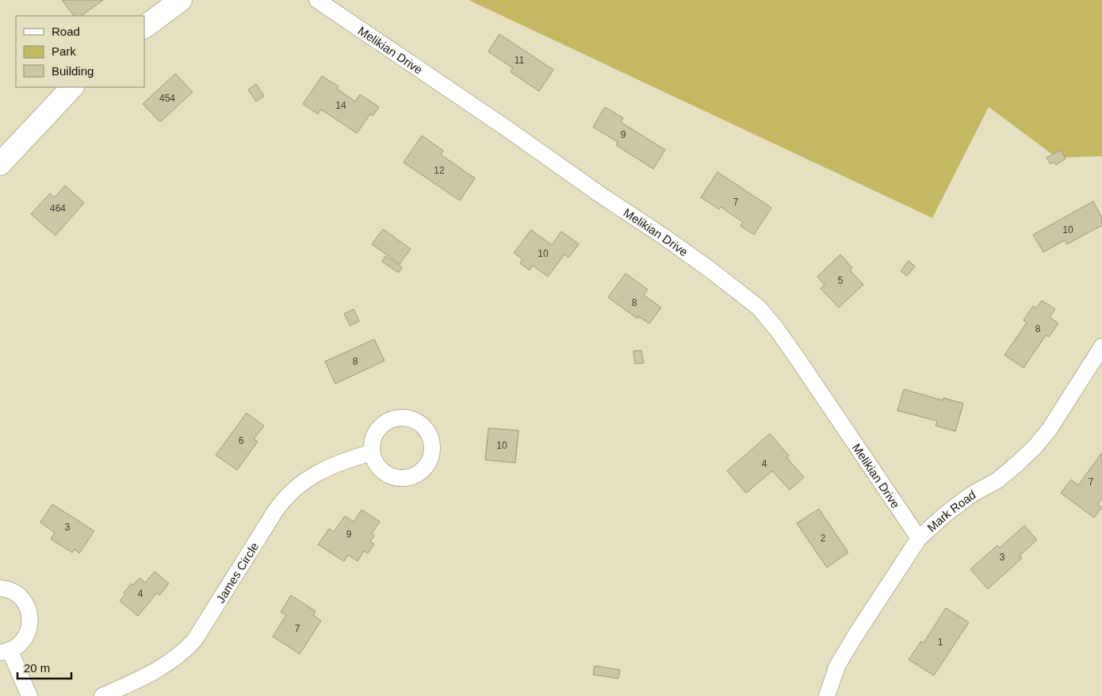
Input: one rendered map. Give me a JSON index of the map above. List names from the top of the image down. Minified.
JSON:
{"streets":{"street":["Melikian Drive","Mark Road","James Circle"]},"crossings":[["Melikian Drive","Mark Road"]],"house_numbers":["11","454","14","9","12","7","464","10","10","5","8","8","8","6","10","4","7","3","9","2","3","4","7","1"],"legend":["Road","Park","Building"],"scale_bar":"20 m"}
